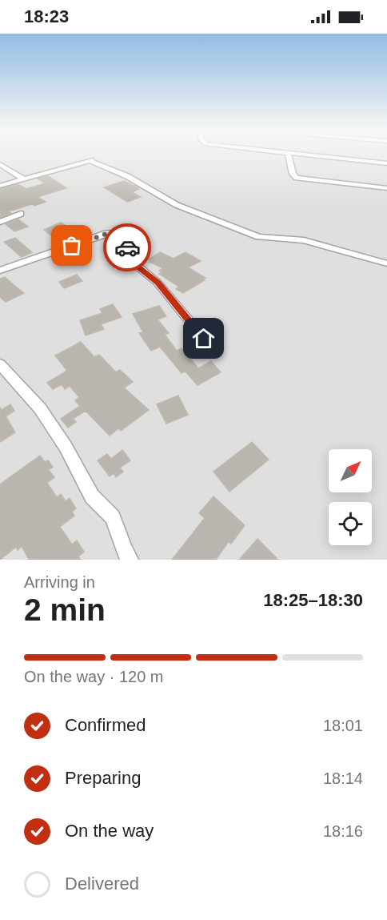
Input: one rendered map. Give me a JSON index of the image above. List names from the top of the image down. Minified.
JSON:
{"north":"top right","page":{"status":"18:23","heading":["2 min","Arriving in","18:25–18:30"],"bar":"On the way · 120 m","list":[["Confirmed","18:01"],["Preparing","18:14"],["On the way","18:16"],"Delivered"]}}
